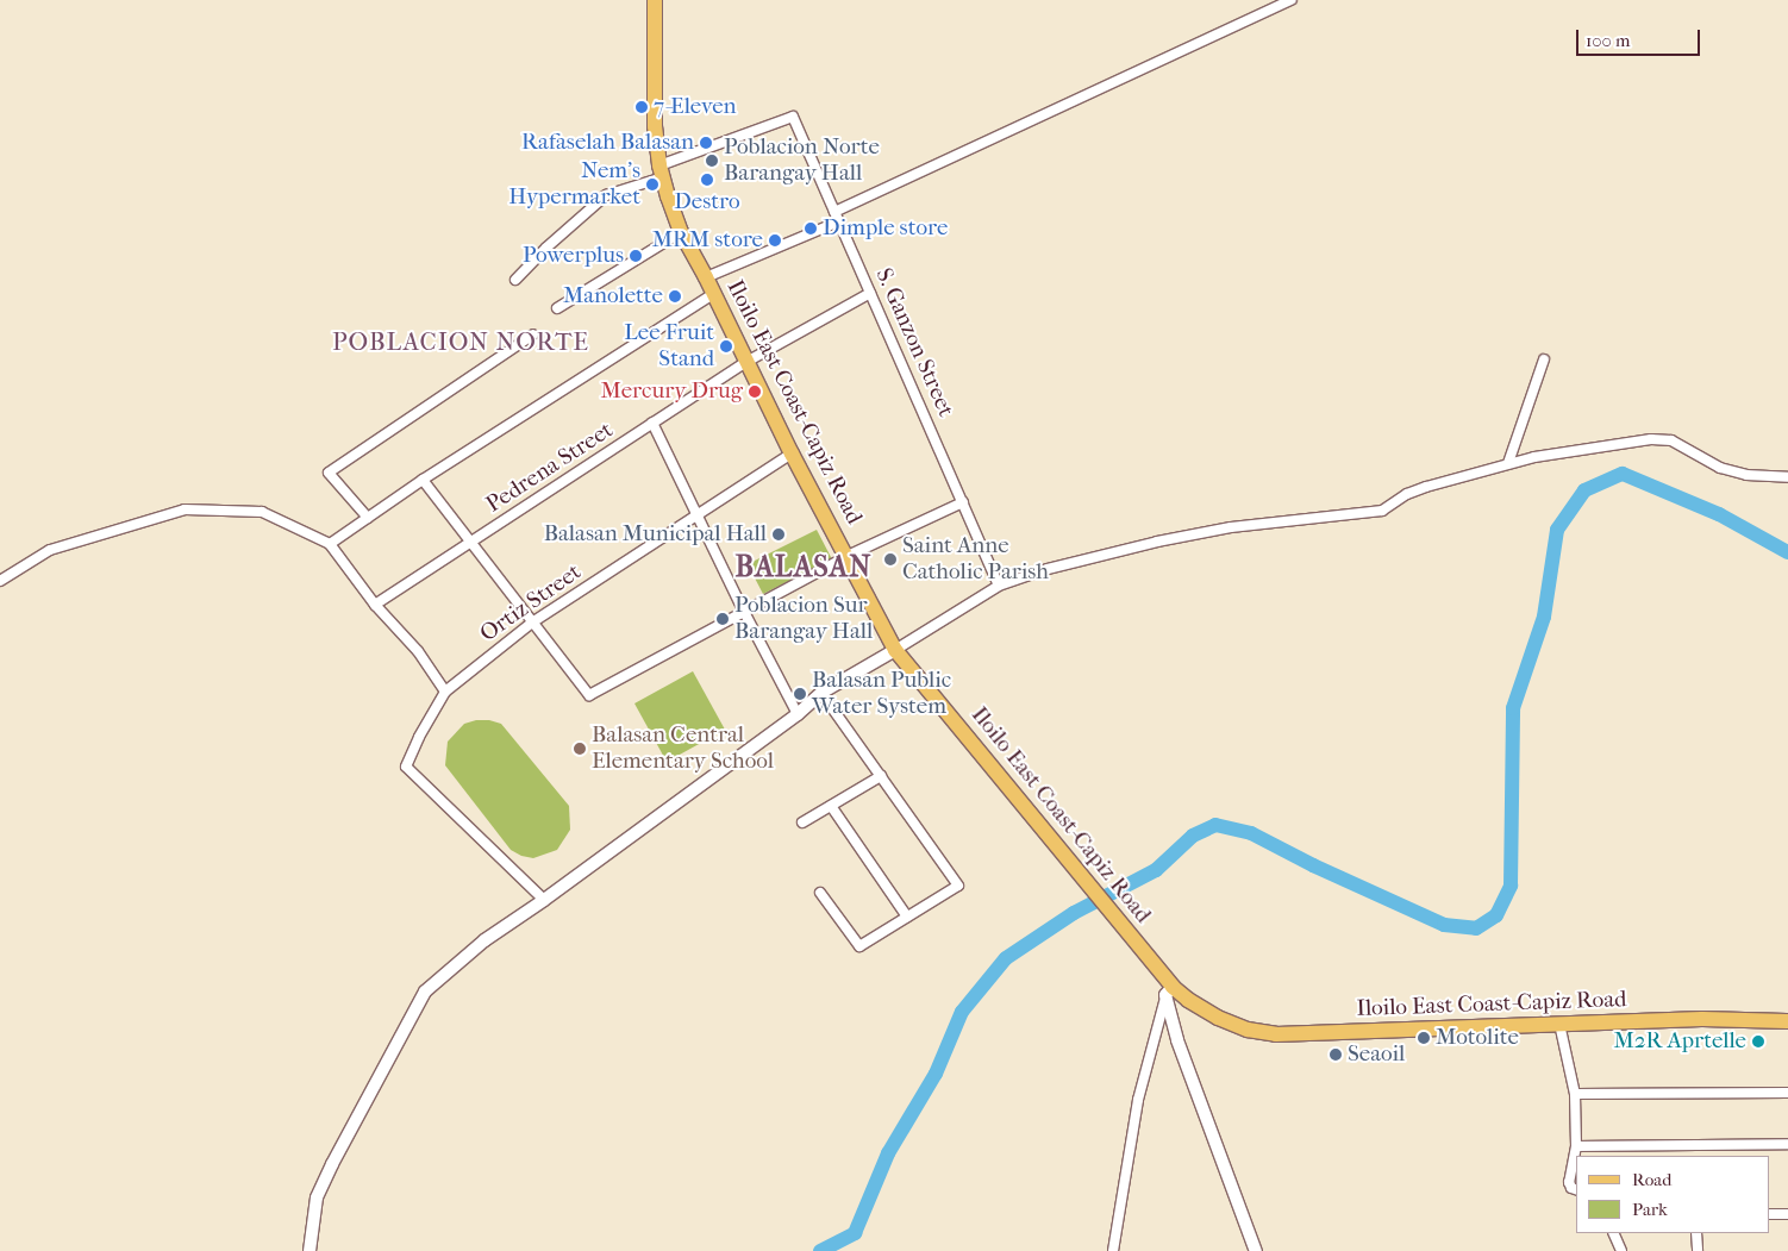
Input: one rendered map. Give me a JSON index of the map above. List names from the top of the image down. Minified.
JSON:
{"streets":{"main road":["Iloilo East Coast-Capiz Road"],"street":["S. Ganzon Street","Pedrena Street","Ortiz Street"]},"crossings":[["S. Ganzon Street","Iloilo East Coast-Capiz Road"],["S. Ganzon Street","Pedrena Street"],["Iloilo East Coast-Capiz Road","Pedrena Street"],["Iloilo East Coast-Capiz Road","Ortiz Street"]],"districts":["POBLACION NORTE","BALASAN"],"places":["7-Eleven","Rafaselah Balasan","Poblacion Norte Barangay Hall","Destro","Nem's Hypermarket","Dimple store","MRM store","Powerplus","Manolette","Lee Fruit Stand","Mercury Drug","Balasan Municipal Hall","Saint Anne Catholic Parish","Poblacion Sur Barangay Hall","Balasan Public Water System","Balasan Central Elementary School","Motolite","M2R Aprtelle","Seaoil"],"legend":["Road","Park"],"scale_bar":"100 m"}
